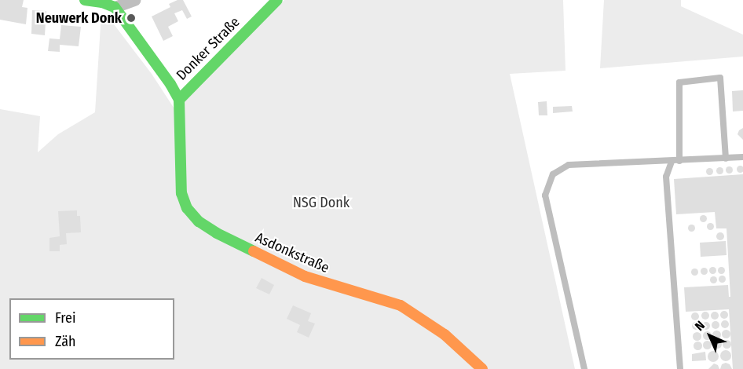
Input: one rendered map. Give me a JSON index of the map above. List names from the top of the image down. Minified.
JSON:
{"streets":{"street":["Donker Straße","Asdonkstraße"]},"crossings":[["Donker Straße","Asdonkstraße"]],"parks":["NSG Donk"],"places":["Neuwerk Donk"],"legend":["Frei","Zäh"],"north":"top left"}
